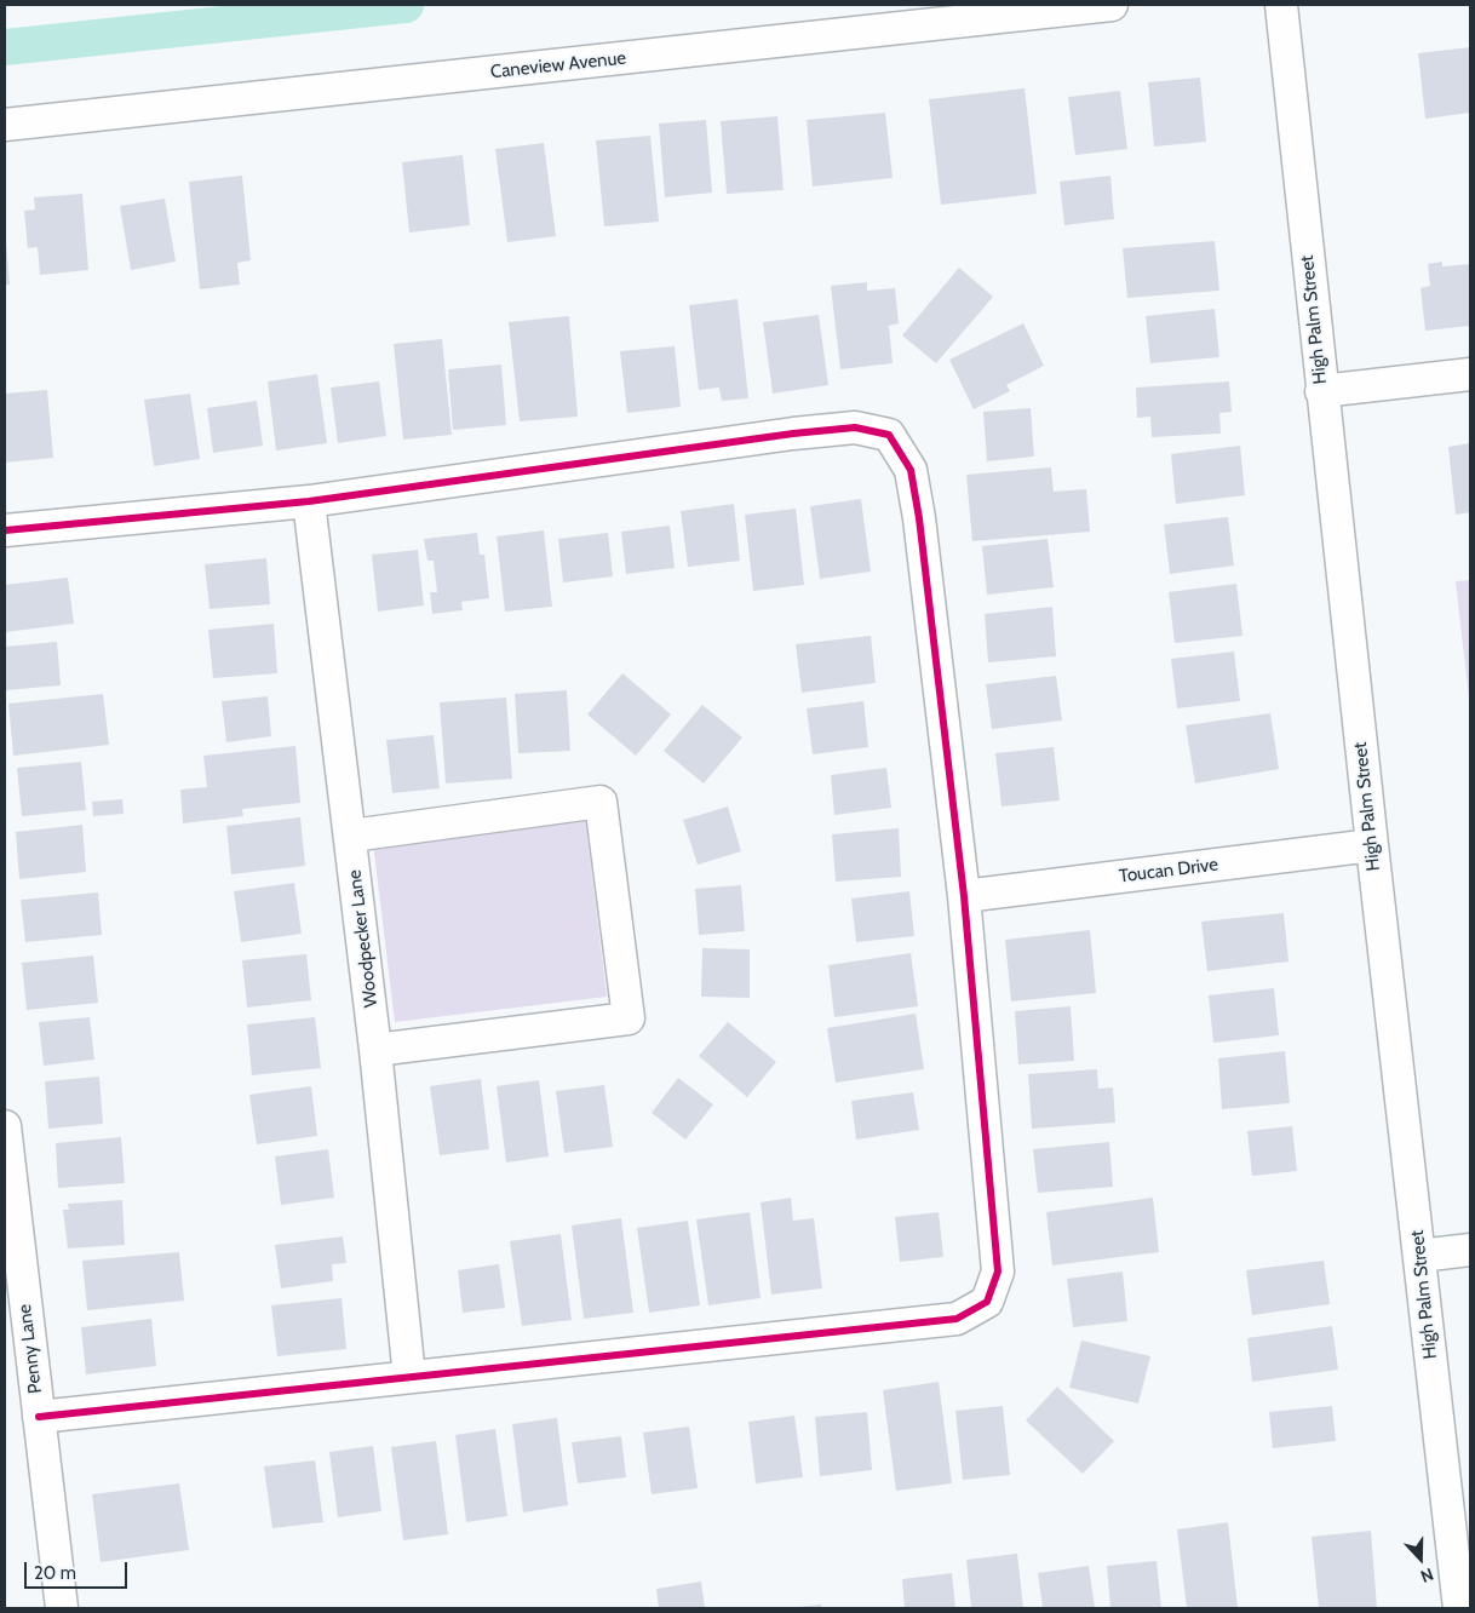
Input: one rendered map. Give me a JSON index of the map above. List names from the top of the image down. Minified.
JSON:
{"streets":{"street":["Caneview Avenue","High Palm Street","Toucan Drive","Woodpecker Lane","Penny Lane"]},"crossings":[["High Palm Street","Toucan Drive"]],"scale_bar":"20 m","north":"bottom"}
